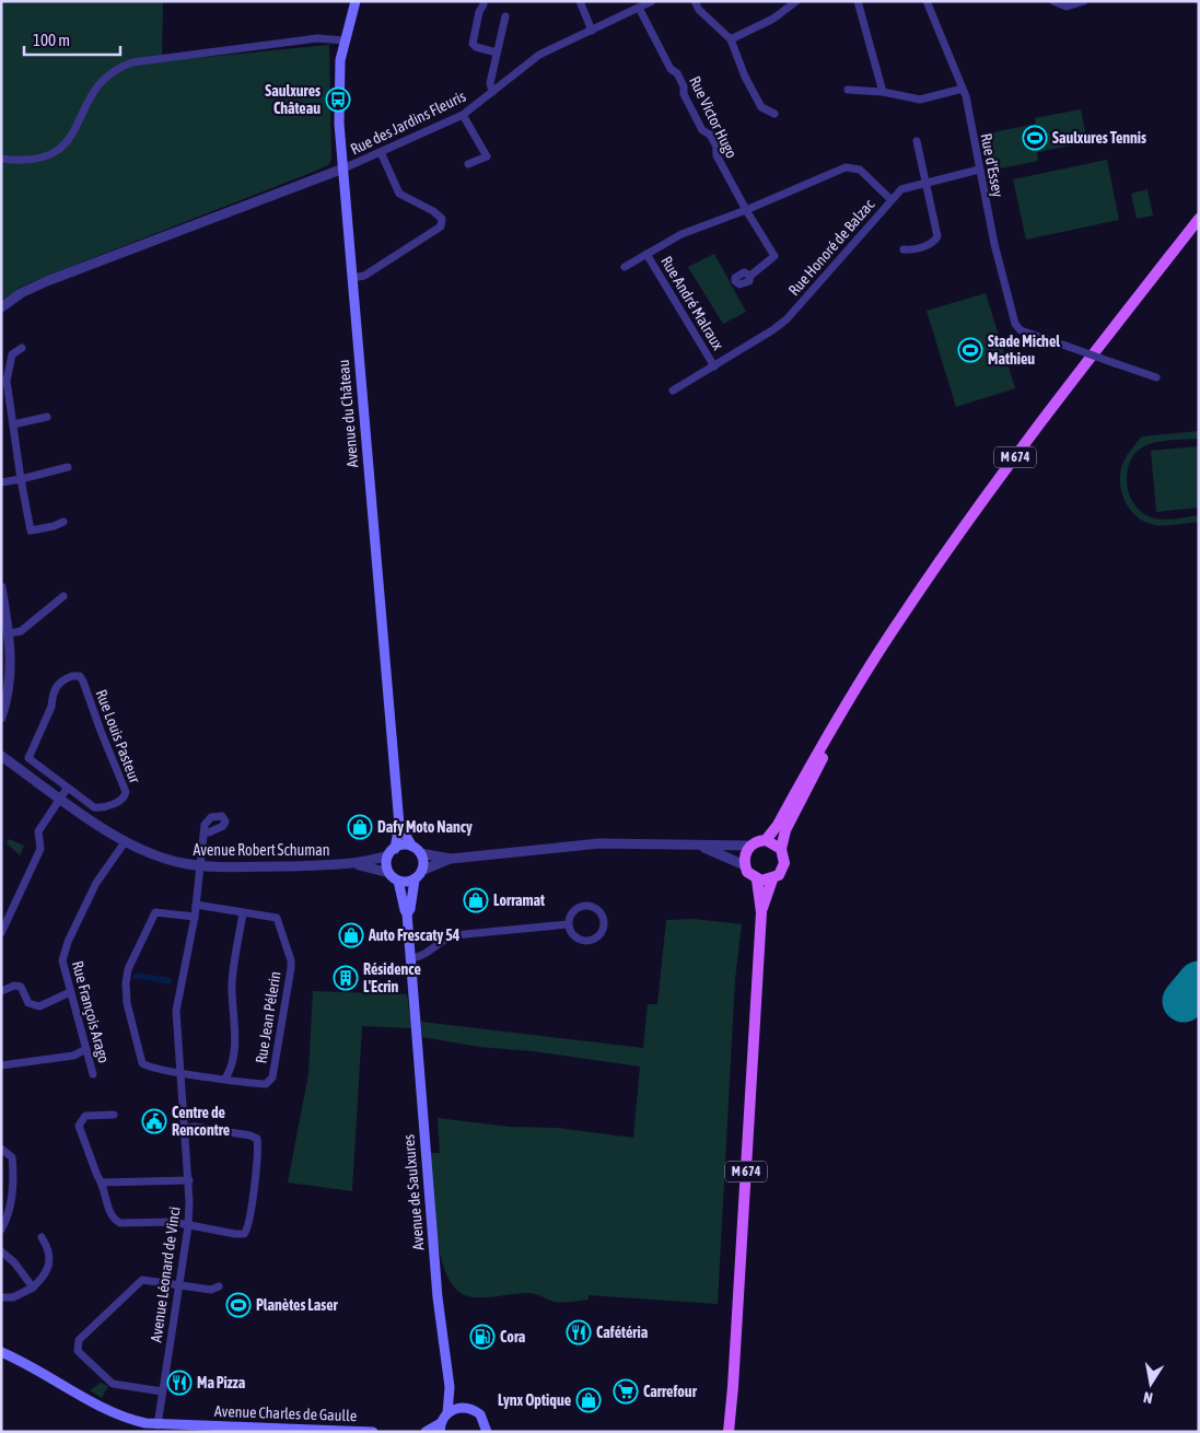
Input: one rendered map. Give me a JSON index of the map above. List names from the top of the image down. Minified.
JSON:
{"streets":{"main road":["Avenue du Château","M 674","Avenue de Saulxures","Avenue Charles de Gaulle"],"street":["Rue Victor Hugo","Rue des Jardins Fleuris","Rue d'Essey","Rue Honoré de Balzac","Rue André Malraux","Rue Louis Pasteur","Avenue Robert Schuman","Rue François Arago","Rue Jean Pélerin","Avenue Léonard de Vinci"]},"crossings":[["Rue Victor Hugo","Rue des Jardins Fleuris"],["Rue des Jardins Fleuris","Avenue du Château"],["Rue d'Essey","Rue Honoré de Balzac"],["Rue Honoré de Balzac","Rue André Malraux"],["Avenue du Château","Avenue Robert Schuman"],["Avenue Robert Schuman","Rue François Arago"],["Avenue Robert Schuman","Avenue Léonard de Vinci"],["Rue Jean Pélerin","Avenue Léonard de Vinci"],["Avenue Léonard de Vinci","Avenue Charles de Gaulle"]],"places":{"bus stop":["Saulxures Château"],"sports":["Saulxures Tennis","Stade Michel Mathieu","Planètes Laser"],"shop":["Dafy Moto Nancy","Lorramat","Auto Frescaty 54","Lynx Optique"],"building":["Résidence L'Ecrin"],"public building":["Centre de Rencontre"],"restaurant":["Cafétéria","Ma Pizza"],"fuel station":["Cora"],"supermarket":["Carrefour"]},"scale_bar":"100 m","north":"bottom"}
